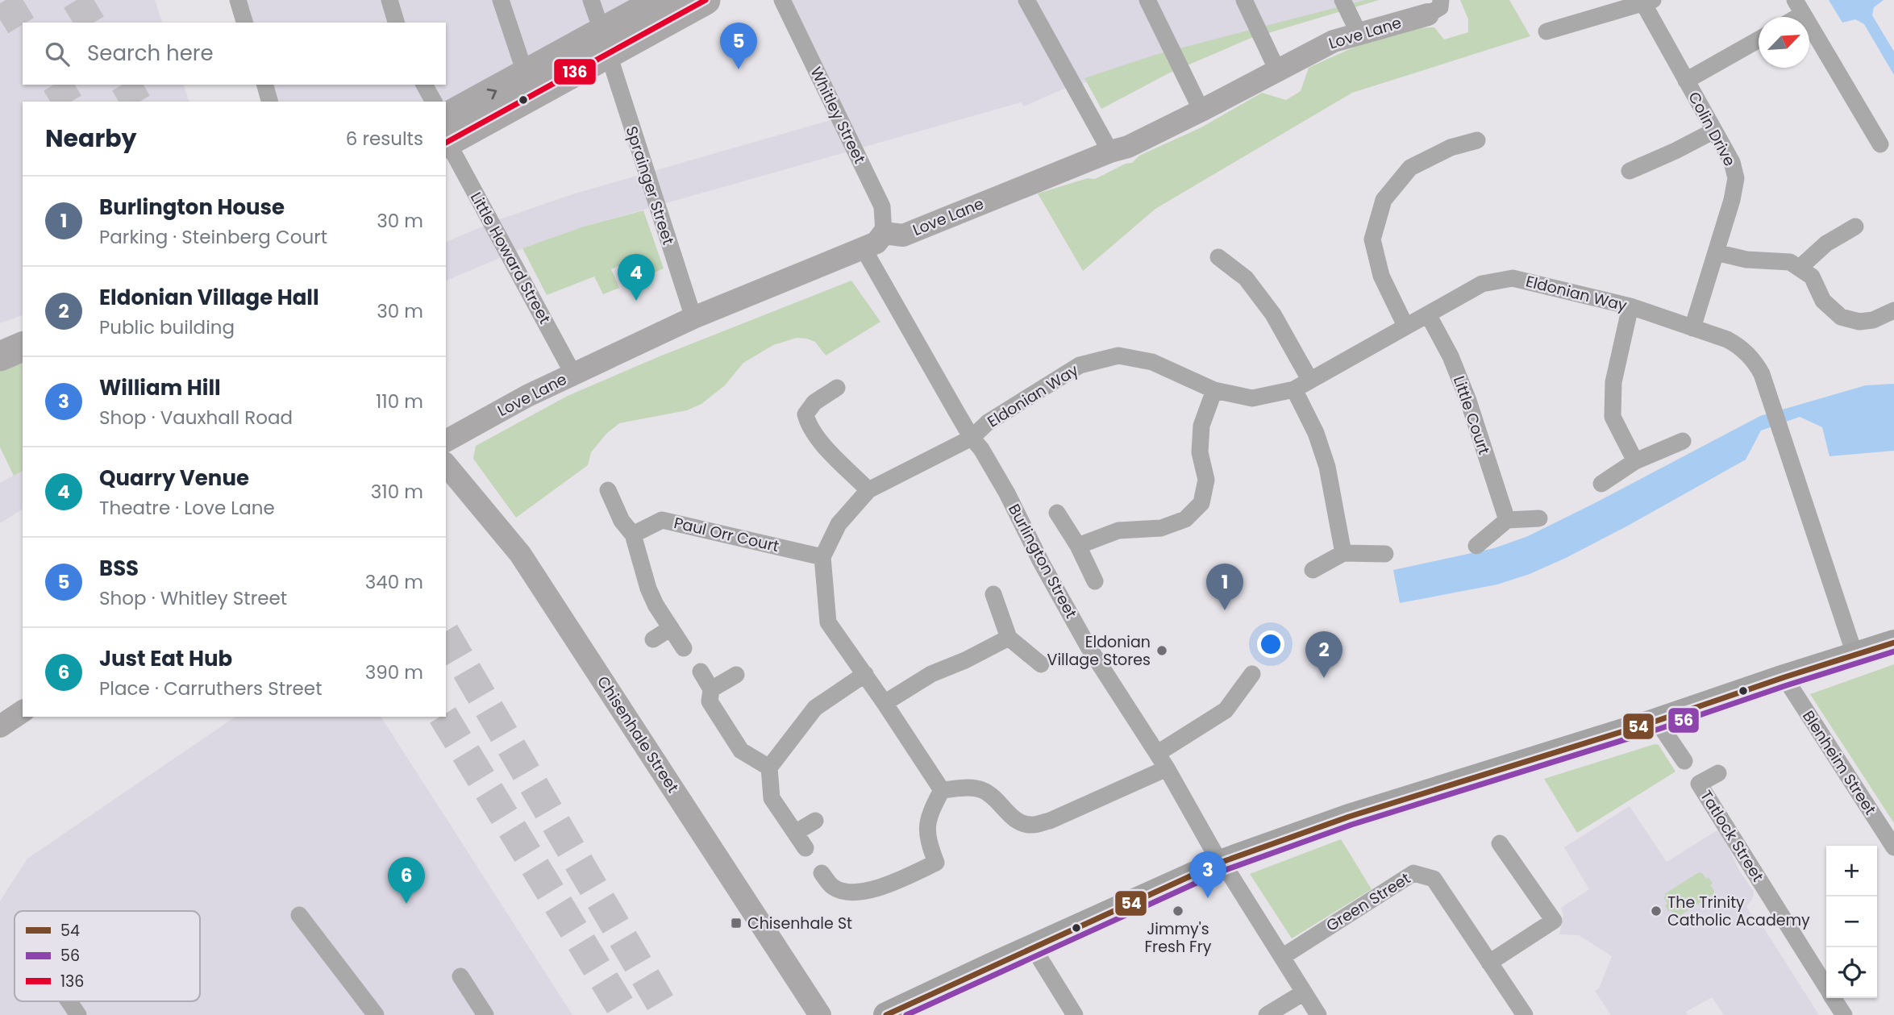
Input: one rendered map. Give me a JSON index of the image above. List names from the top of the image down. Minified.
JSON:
{"streets":{"street":["Love Lane","Whitley Street","Colin Drive","Sprainger Street","Little Howard Street","Eldonian Way","Little Court","Paul Orr Court","Burlington Street","Chisenhale Street","Blenheim Street","Tatlock Street","Green Street"]},"crossings":[["Love Lane","Whitley Street"],["Love Lane","Sprainger Street"],["Love Lane","Little Howard Street"],["Love Lane","Burlington Street"],["Colin Drive","Eldonian Way"],["Eldonian Way","Little Court"],["Eldonian Way","Paul Orr Court"],["Eldonian Way","Burlington Street"],["Burlington Street","Green Street"]],"places":{"other":["Eldonian Village Stores","Jimmy's Fresh Fry","The Trinity Catholic Academy"],"transit":["Chisenhale St"]},"lines":["transit line 136","transit line 54","transit line 56"],"legend":["54","56","136"],"north":"top right","page":{"pins":["5","4","1","2","3","6"],"search":"Search here","heading":["Nearby","6 results"],"list":[{"mark":"1","name":"Burlington House","note":"Parking · Steinberg Court","value":"30 m"},{"mark":"2","name":"Eldonian Village Hall","note":"Public building","value":"30 m"},{"mark":"3","name":"William Hill","note":"Shop · Vauxhall Road","value":"110 m"},{"mark":"4","name":"Quarry Venue","note":"Theatre · Love Lane","value":"310 m"},{"mark":"5","name":"BSS","note":"Shop · Whitley Street","value":"340 m"},{"mark":"6","name":"Just Eat Hub","note":"Place · Carruthers Street","value":"390 m"}],"map_buttons":["+","−"]}}
